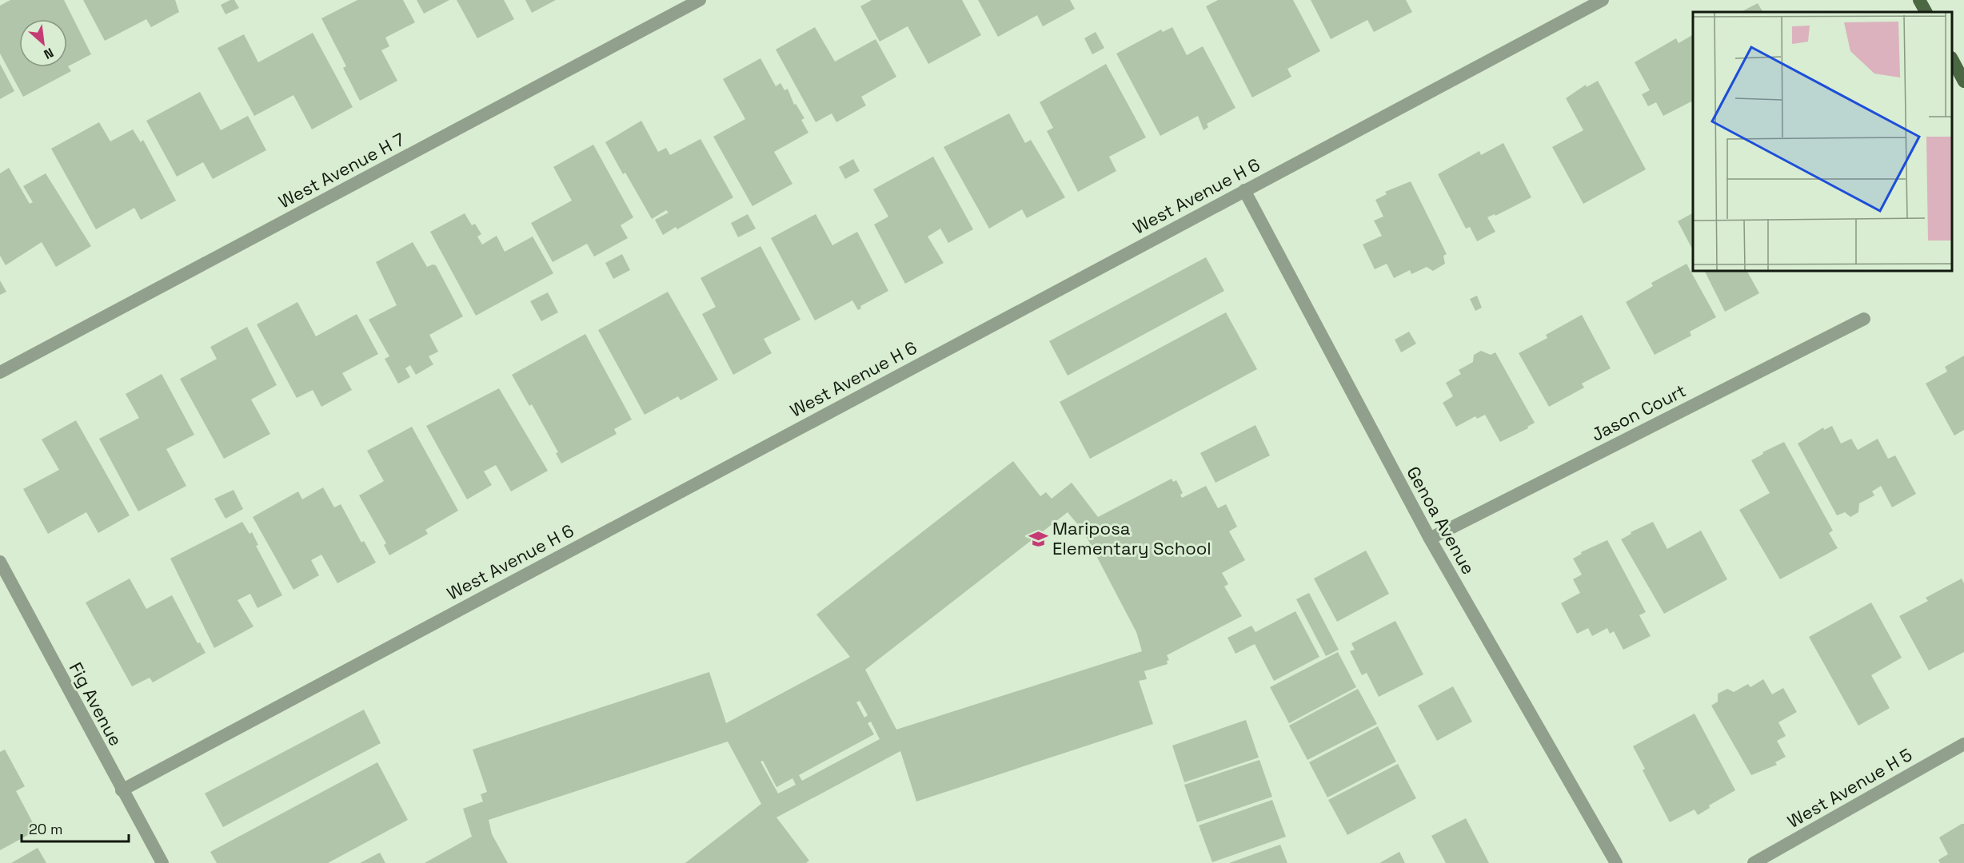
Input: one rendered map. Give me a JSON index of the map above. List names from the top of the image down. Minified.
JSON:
{"streets":{"street":["West Avenue H 7","West Avenue H 6","Jason Court","Genoa Avenue","Fig Avenue","West Avenue H 5"]},"crossings":[["West Avenue H 6","Genoa Avenue"],["West Avenue H 6","Fig Avenue"],["Jason Court","Genoa Avenue"]],"places":{"school or university":["Mariposa Elementary School"]},"scale_bar":"20 m","north":"bottom right"}
